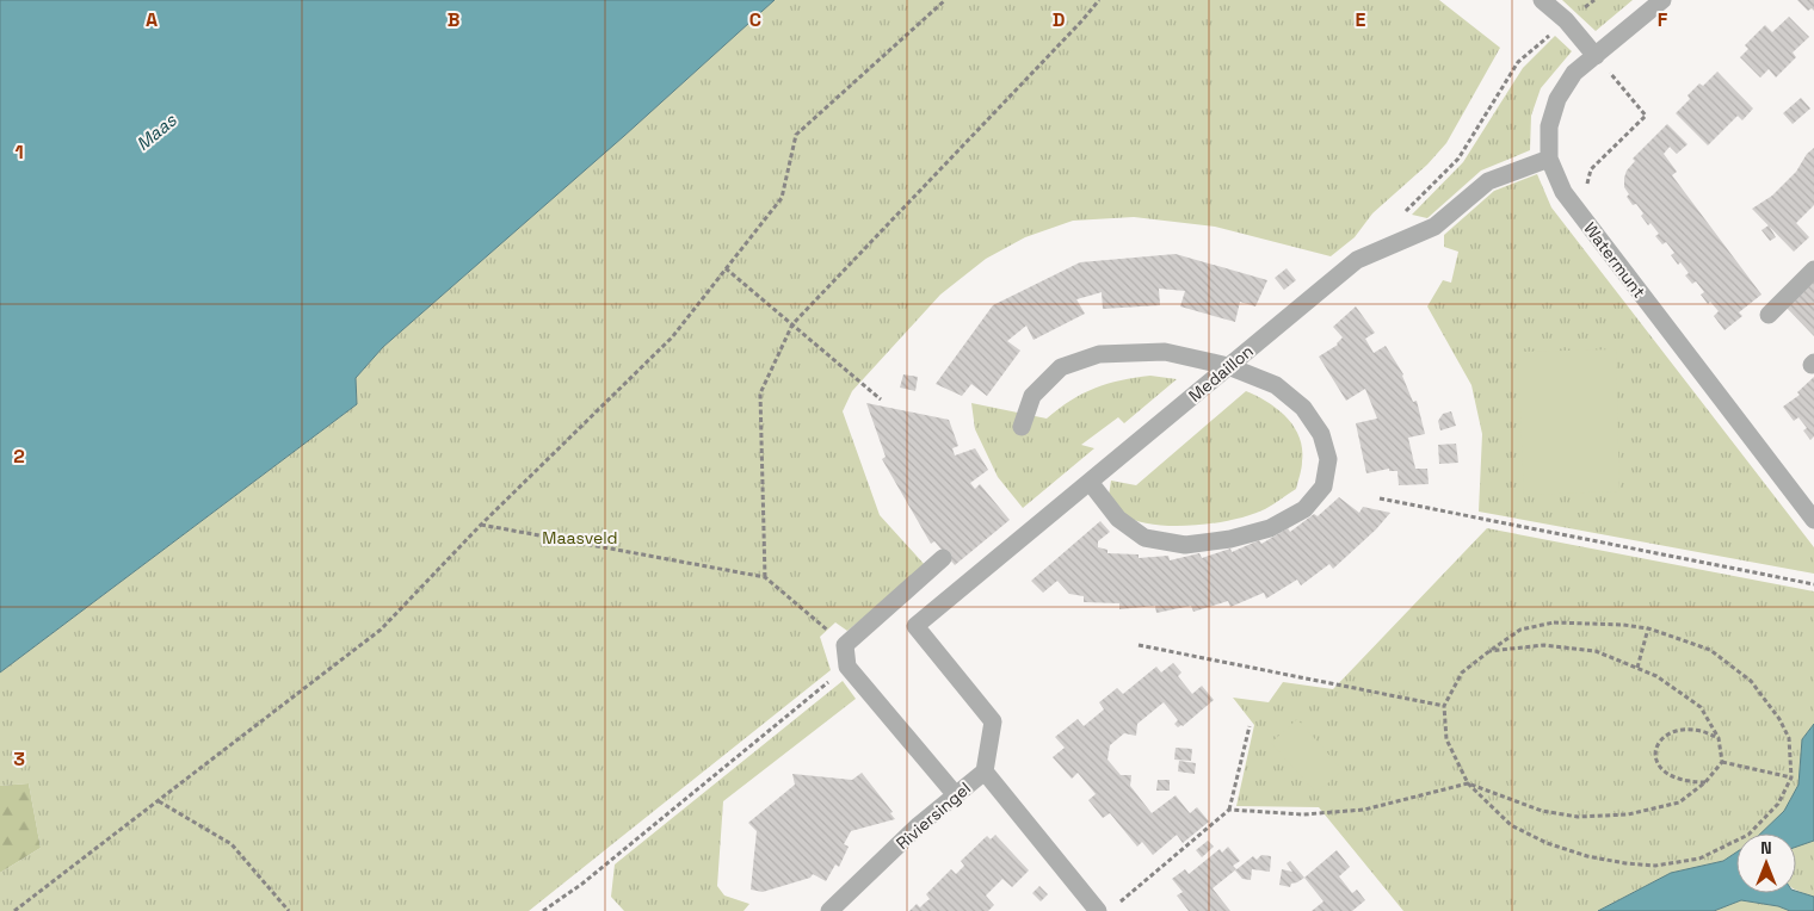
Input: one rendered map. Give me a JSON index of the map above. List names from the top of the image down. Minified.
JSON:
{"streets":{"street":["Watermunt","Medaillon","Riviersingel"]},"crossings":[["Watermunt","Medaillon"],["Medaillon","Riviersingel"]],"water":["Maas"],"parks":["Maasveld"],"north":"top","grid":{"columns":["A","B","C","D","E","F"],"rows":["1","2","3"]}}
